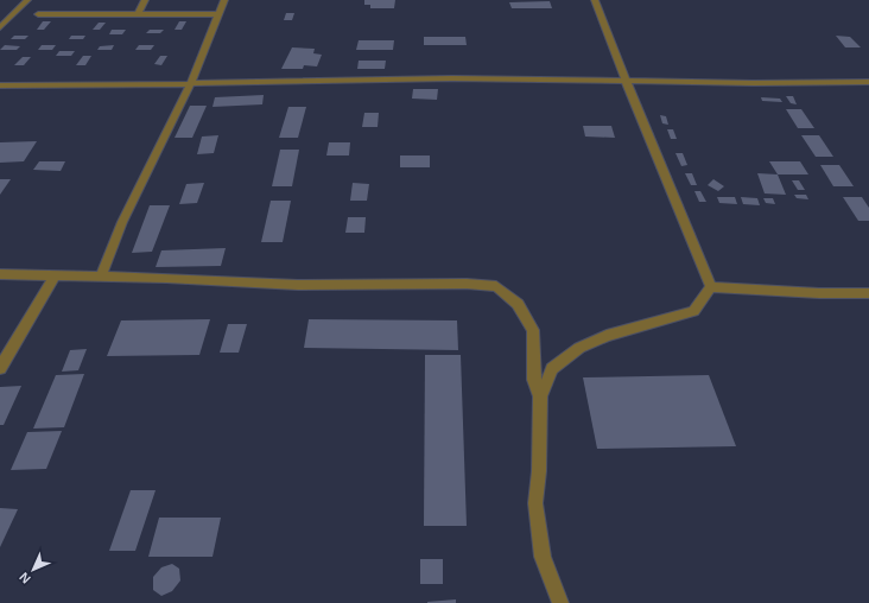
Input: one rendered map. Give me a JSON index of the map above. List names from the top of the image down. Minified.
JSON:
{"north":"bottom left"}
